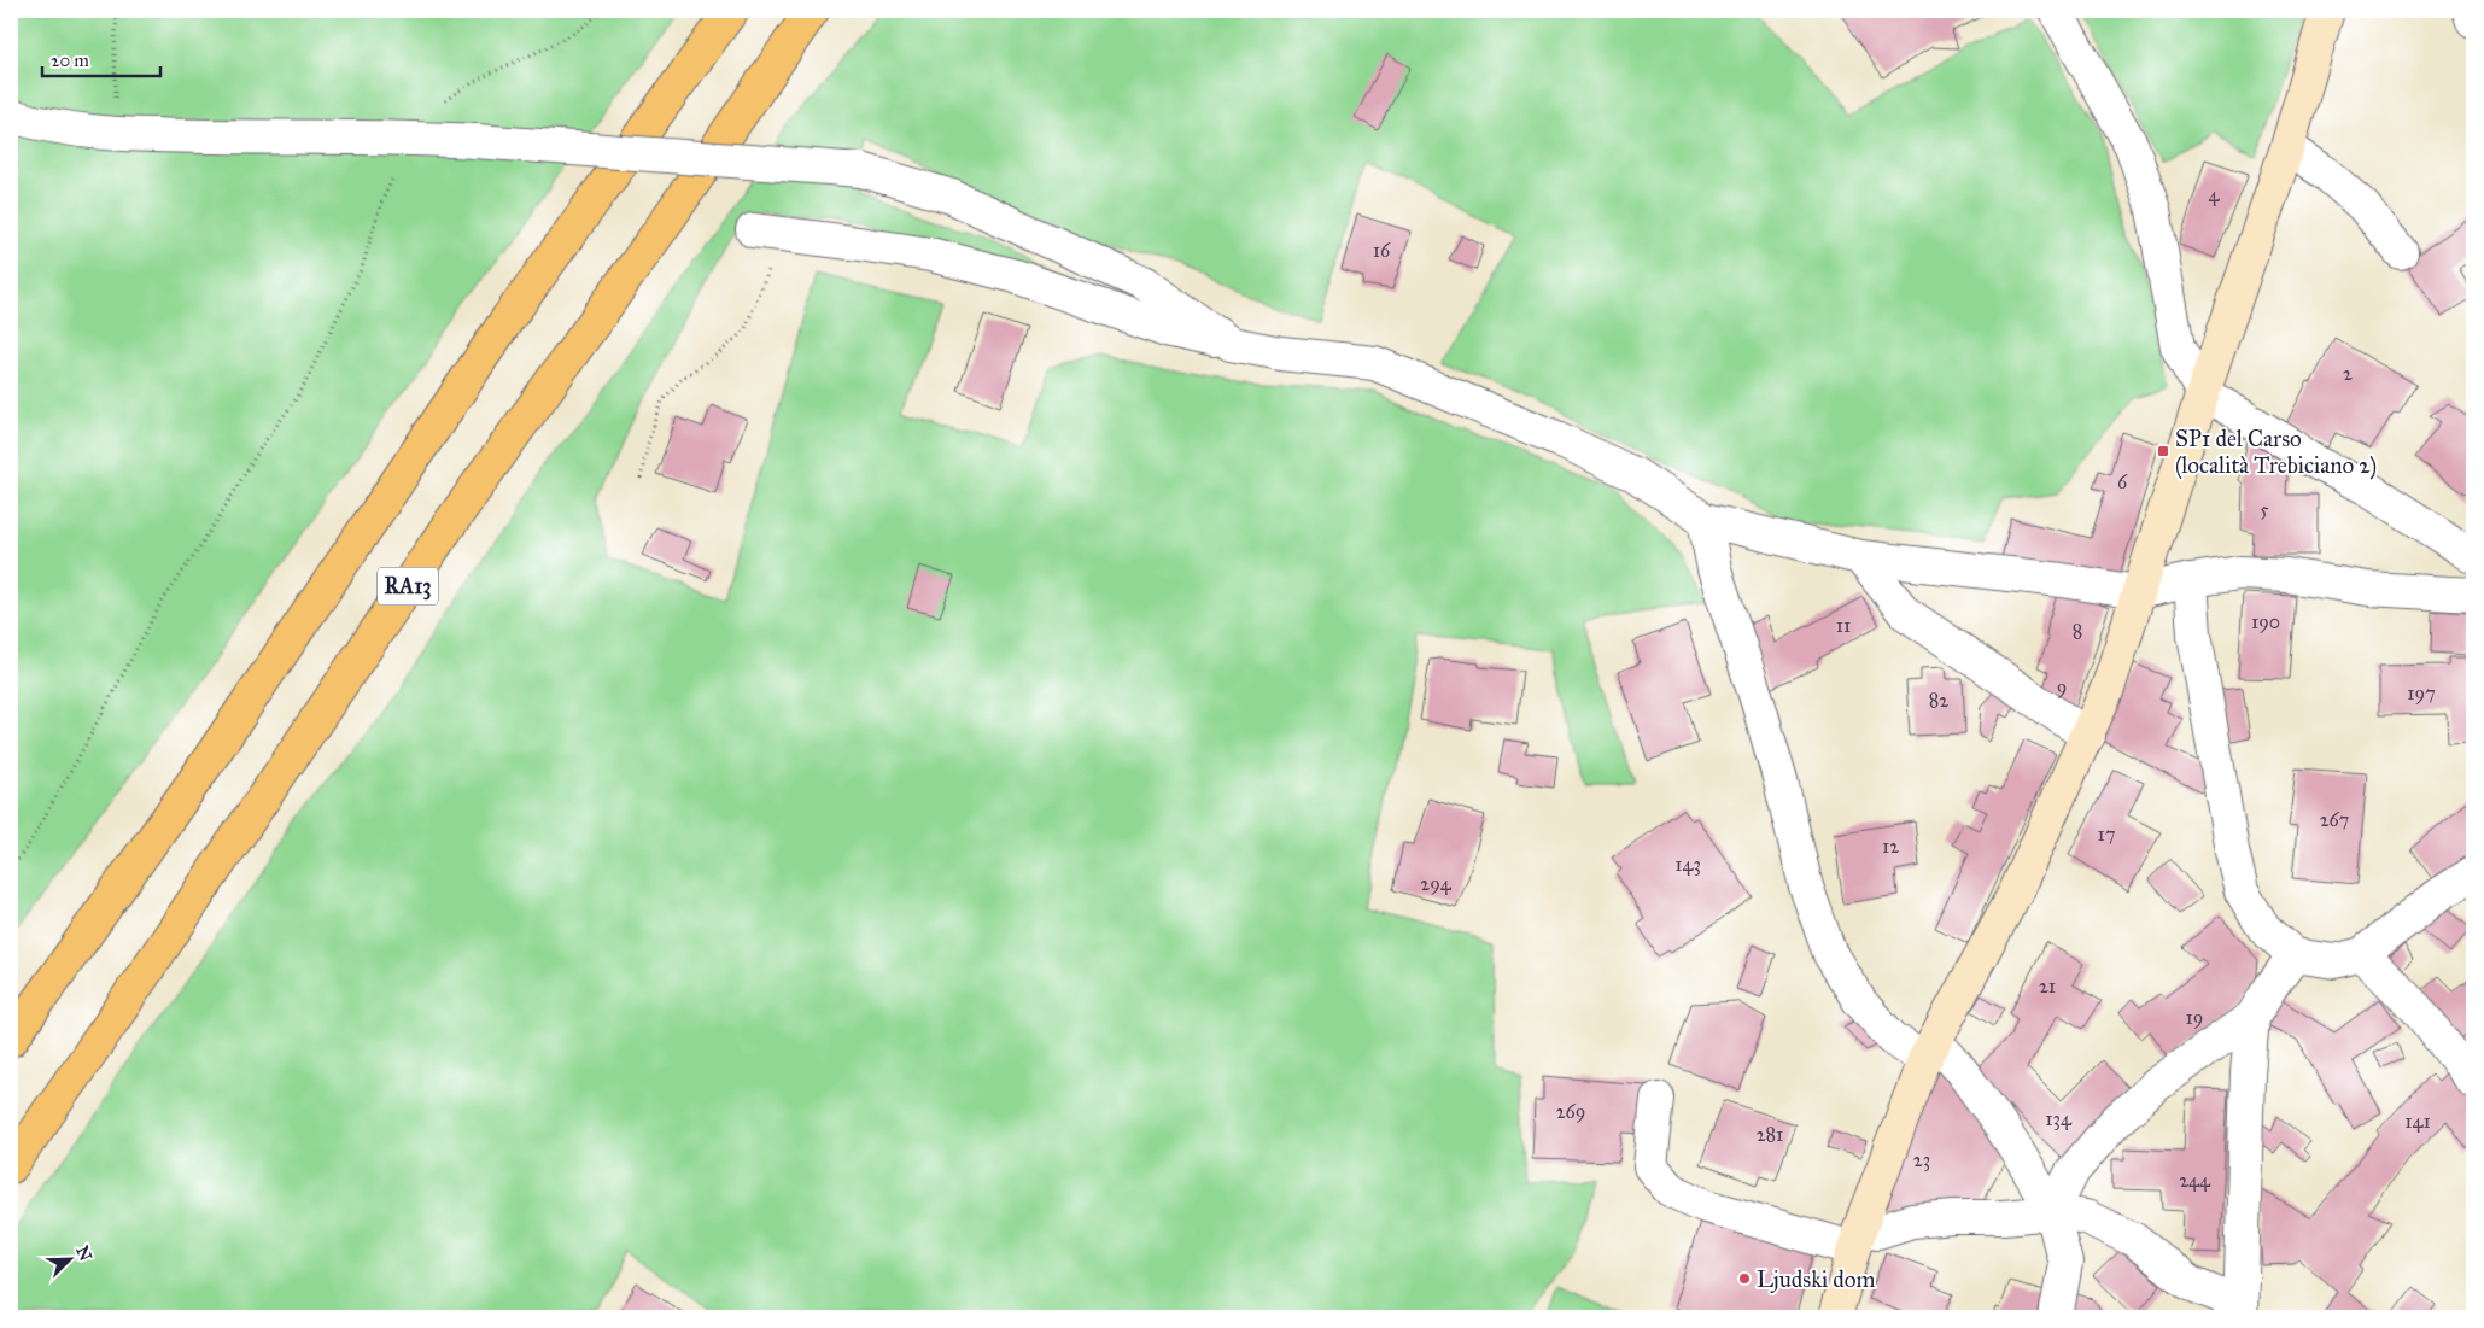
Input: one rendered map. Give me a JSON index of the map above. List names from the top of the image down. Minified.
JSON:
{"streets":{"highway":["RA13"]},"places":{"transit":["SP1 del Carso (località Trebiciano 2)"],"other":["Ljudski dom"]},"house_numbers":["4","16","2","6","5","190","11","8","9","197","82","267","17","12","143","294","21","19","269","134","141","281","23","244"],"scale_bar":"20 m","north":"top right"}
